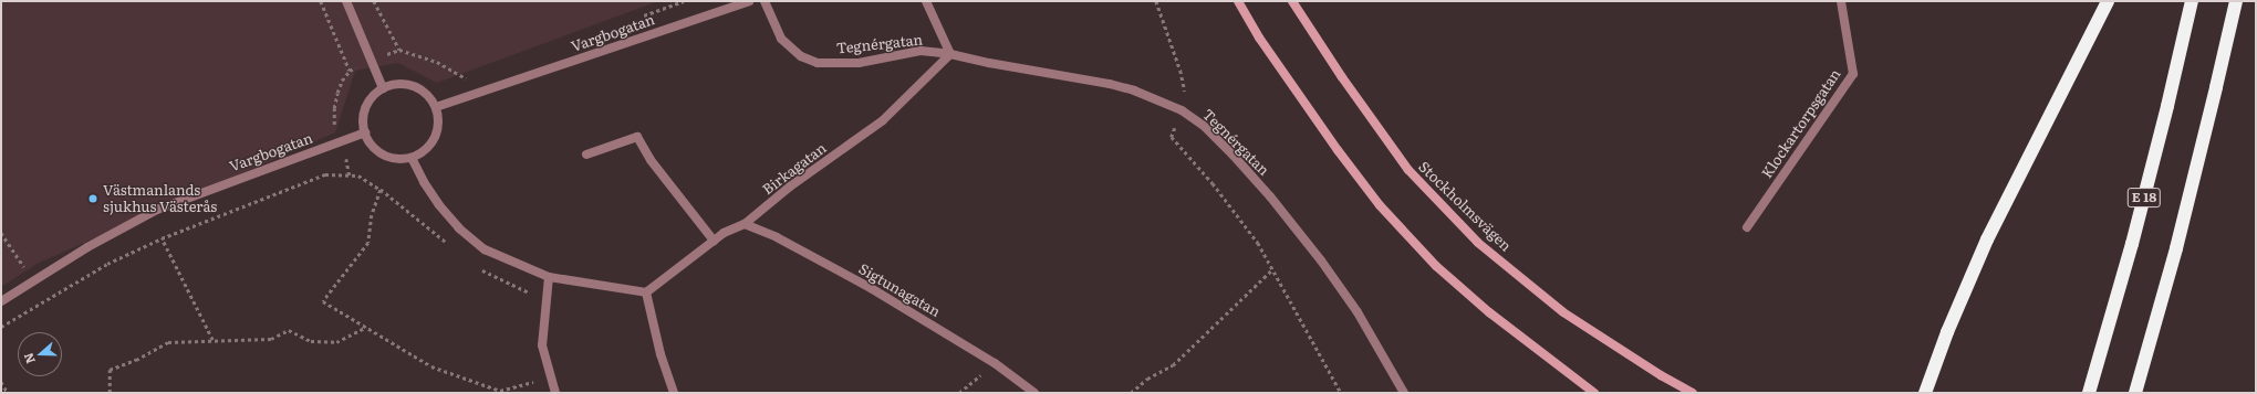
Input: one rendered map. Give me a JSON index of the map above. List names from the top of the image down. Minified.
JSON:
{"streets":{"highway":["E 18"],"main road":["Stockholmsvägen"],"street":["Vargbogatan","Tegnérgatan","Klockartorpsgatan","Birkagatan","Sigtunagatan"]},"crossings":[["Tegnérgatan","Birkagatan"],["Birkagatan","Sigtunagatan"]],"places":["Västmanlands sjukhus Västerås"],"north":"left"}
